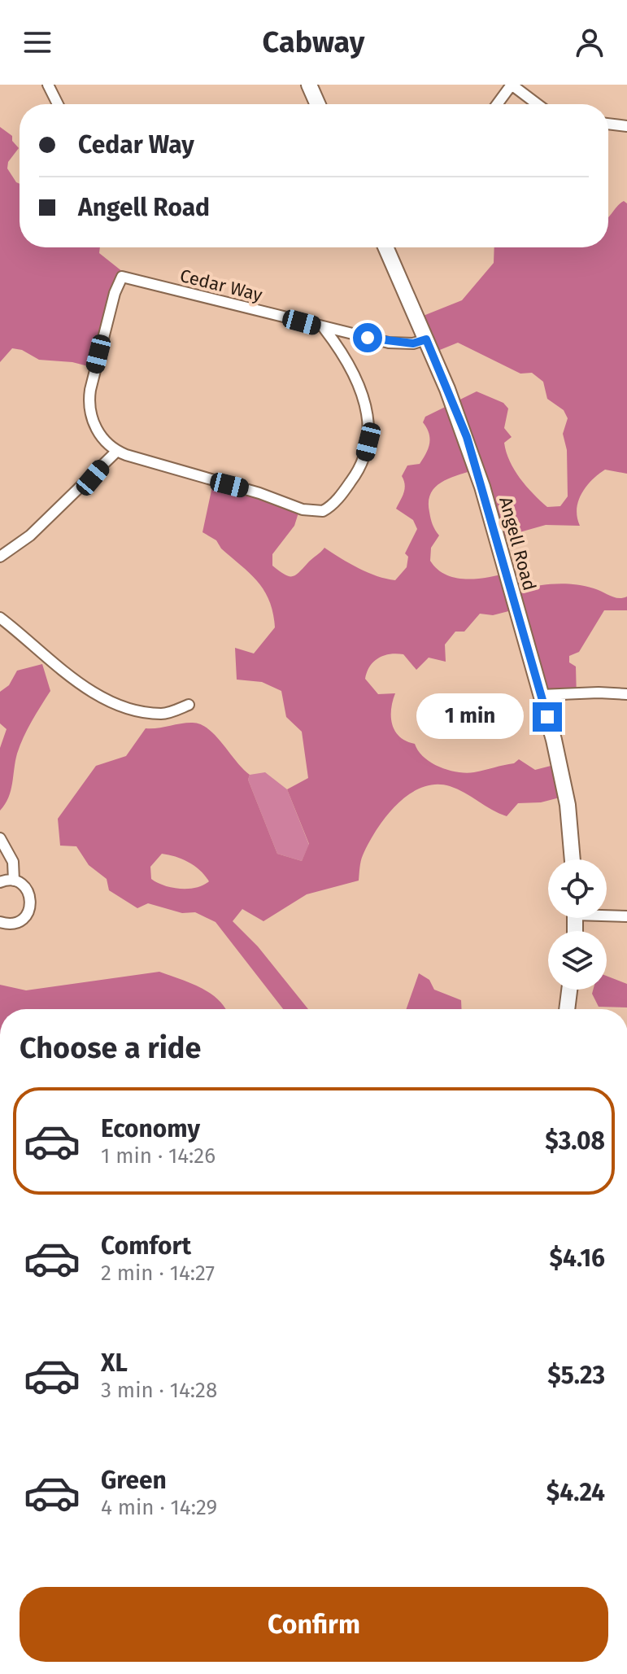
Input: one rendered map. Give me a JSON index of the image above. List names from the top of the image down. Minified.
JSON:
{"streets":{"main road":["Angell Road"],"street":["Cedar Way"]},"crossings":[["Cedar Way","Angell Road"]],"page":{"header":"Cabway","banner":["Cedar Way","Angell Road"],"bubble":"1 min","heading":"Choose a ride","list":[{"name":"Economy","note":"1 min · 14:26","value":"$3.08"},{"name":"Comfort","note":"2 min · 14:27","value":"$4.16"},{"name":"XL","note":"3 min · 14:28","value":"$5.23"},{"name":"Green","note":"4 min · 14:29","value":"$4.24"}],"buttons":"Confirm"}}
